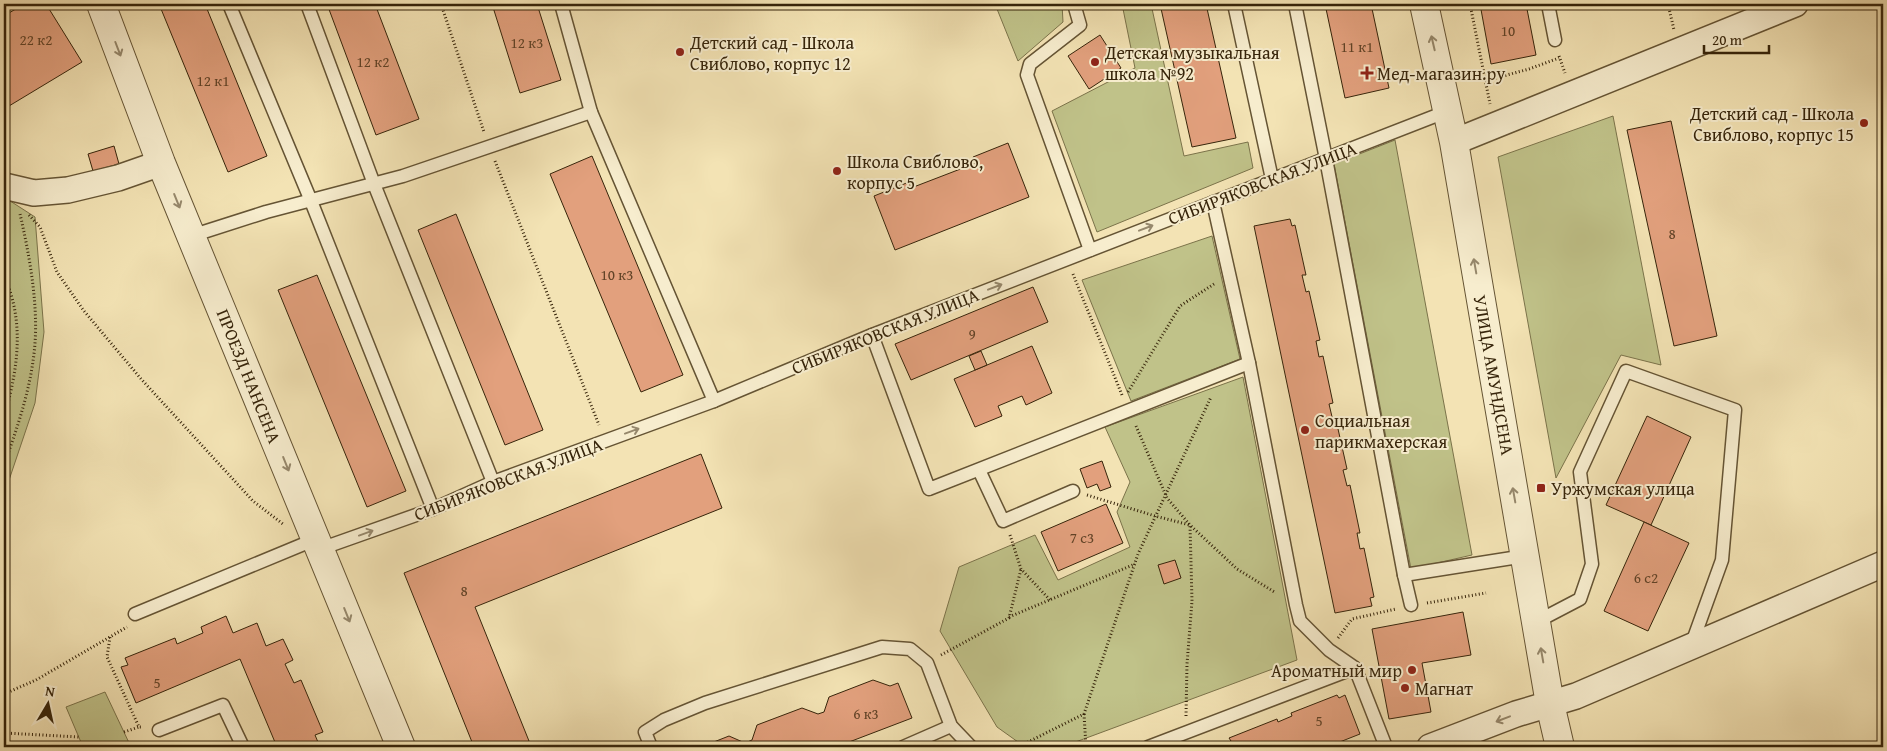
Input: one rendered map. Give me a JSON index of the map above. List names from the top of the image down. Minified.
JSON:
{"streets":{"street":["УЛИЦА АМУНДСЕНА","ПРОЕЗД НАНСЕНА"],"lane":["СИБИРЯКОВСКАЯ УЛИЦА"]},"crossings":[["СИБИРЯКОВСКАЯ УЛИЦА","УЛИЦА АМУНДСЕНА"],["СИБИРЯКОВСКАЯ УЛИЦА","ПРОЕЗД НАНСЕНА"]],"one_way":["СИБИРЯКОВСКАЯ УЛИЦА","УЛИЦА АМУНДСЕНА","ПРОЕЗД НАНСЕНА"],"places":{"other":["Детский сад - Школа Свиблово, корпус 12","Детская музыкальная школа №92","Детский сад - Школа Свиблово, корпус 15","Школа Свиблово, корпус 5","Социальная парикмахерская","Ароматный мир","Магнат"],"health":["Мед-магазин.ру"],"transit":["Уржумская улица"]},"house_numbers":["10","22 к2","12 к3","11 к1","12 к2","12 к1","8","10 к3","9","7 с3","6 с2","8","5","6 к3","5"],"scale_bar":"20 m","north":"top"}
